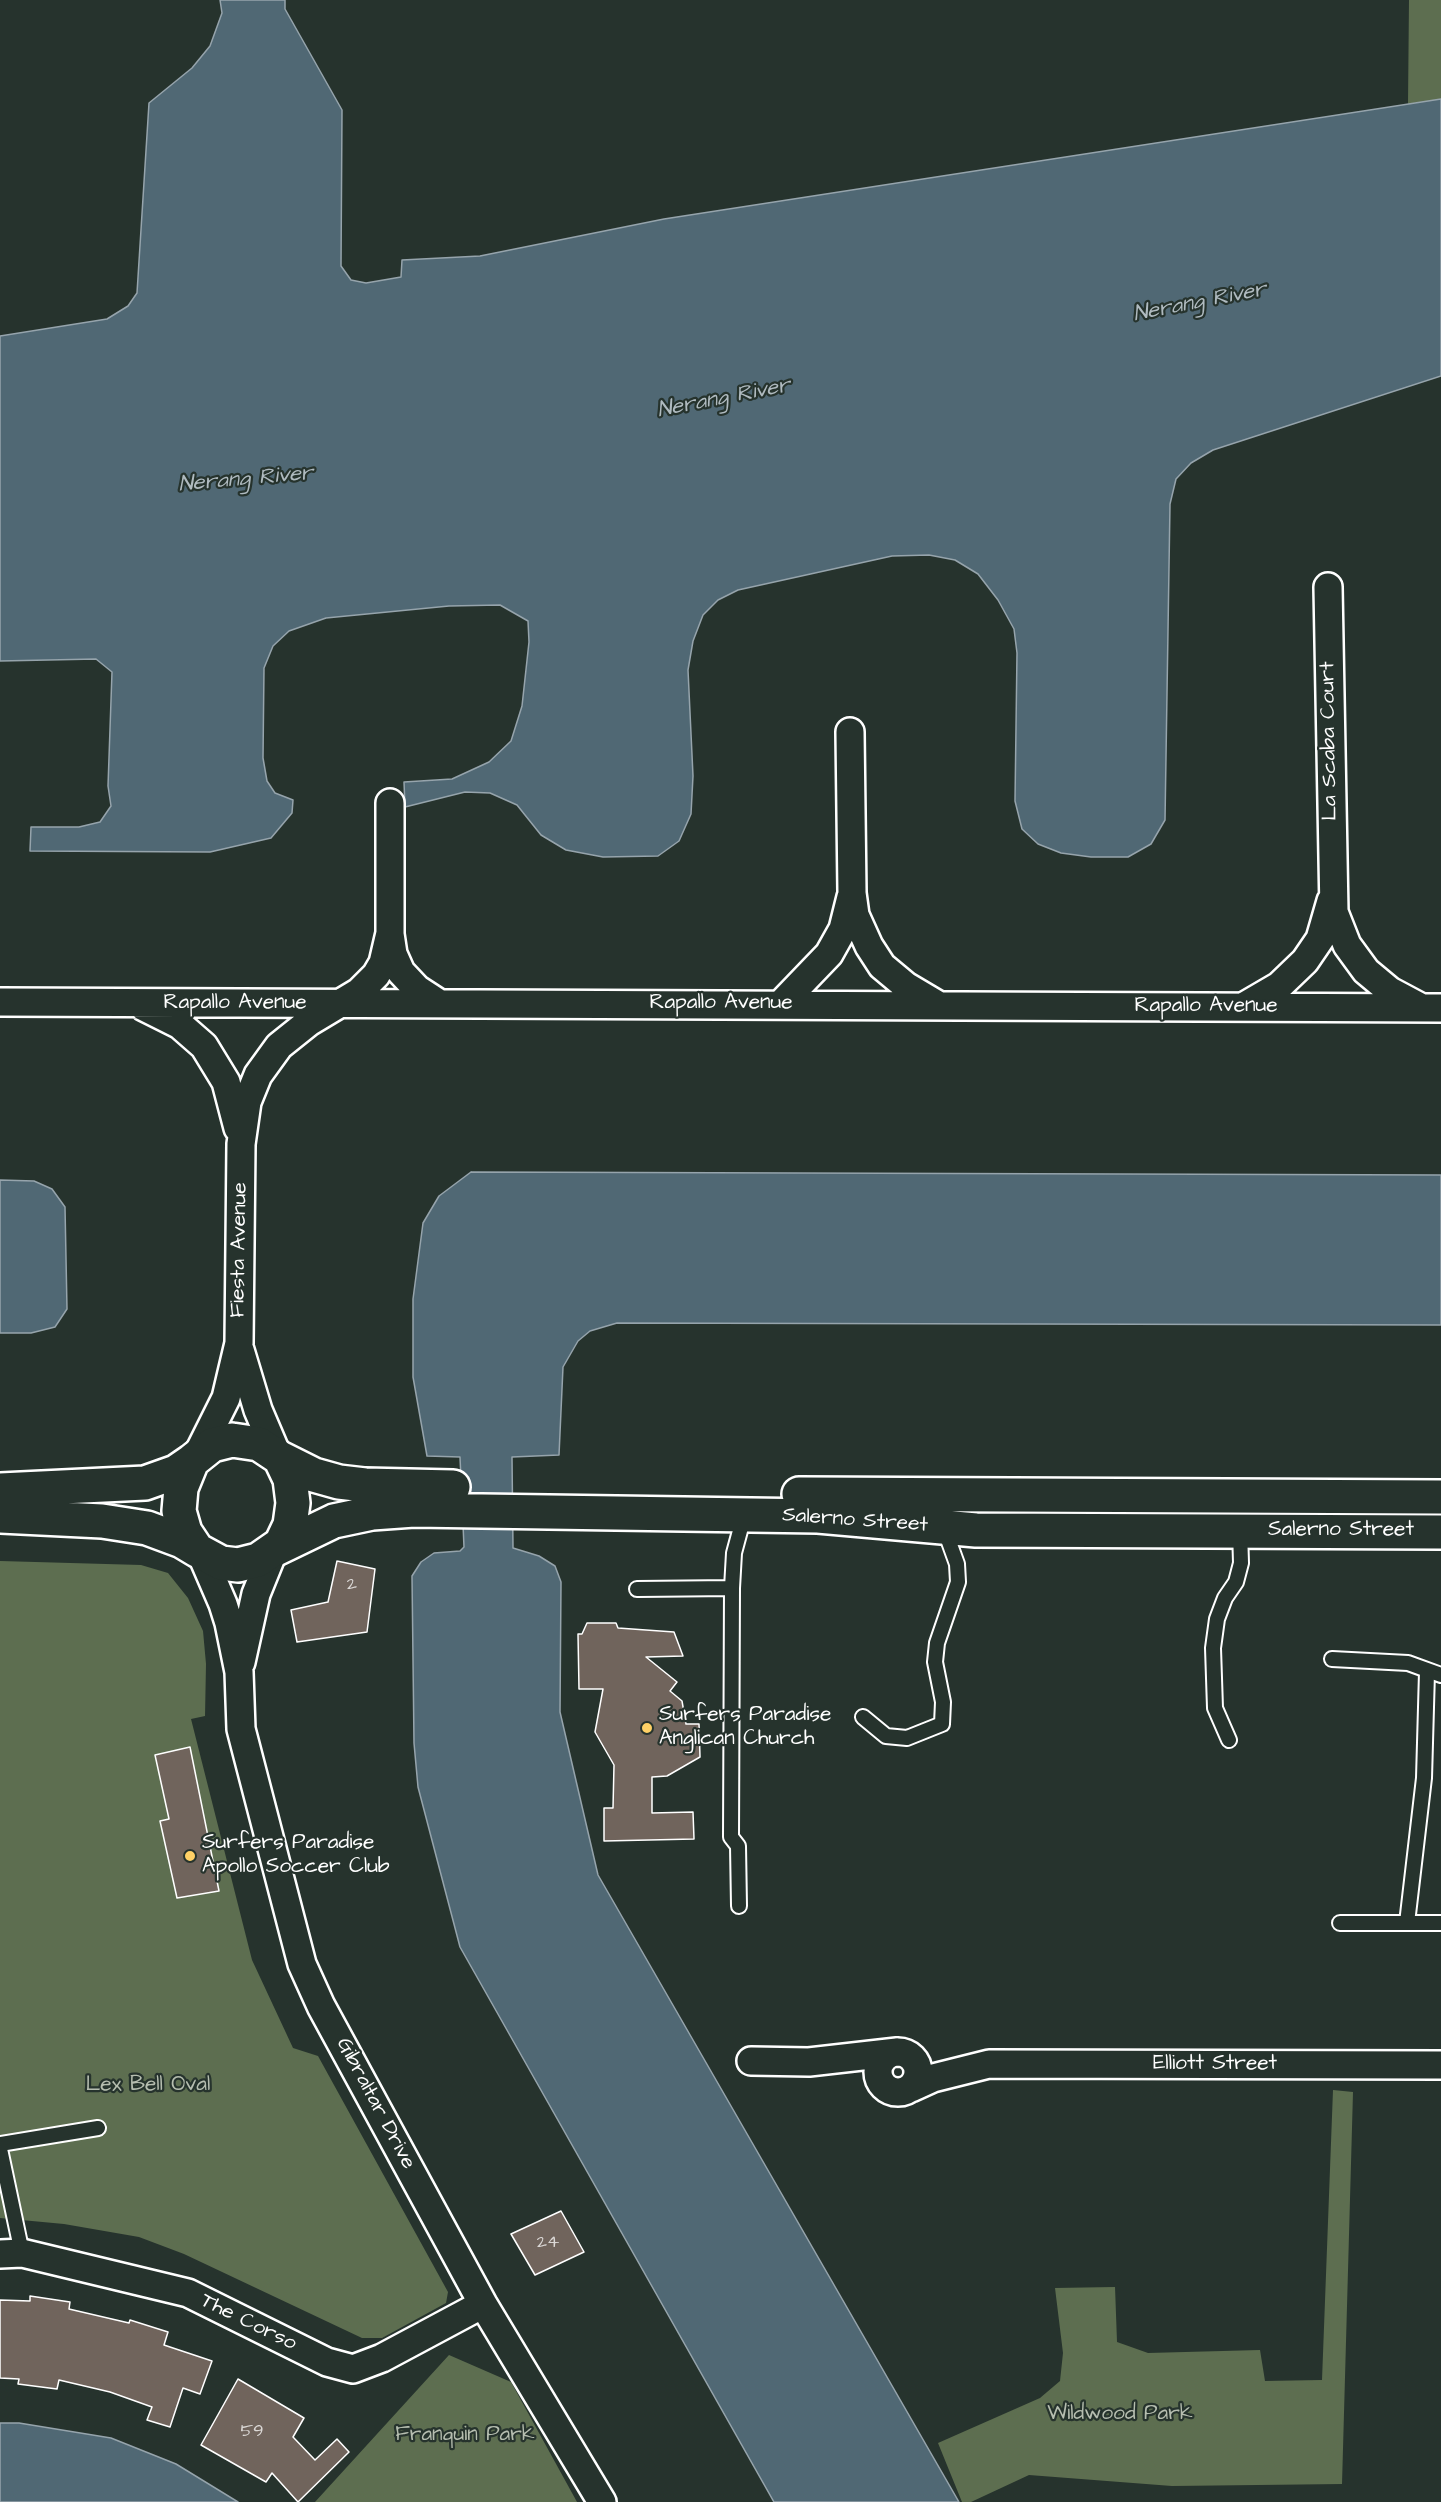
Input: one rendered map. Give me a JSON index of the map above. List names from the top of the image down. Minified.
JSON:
{"streets":{"main road":["Salerno Street"],"street":["La Scaba Court","Rapallo Avenue","Fiesta Avenue","Elliott Street","Gibraltar Drive","The Corso"]},"crossings":[["La Scaba Court","Rapallo Avenue"],["Rapallo Avenue","Fiesta Avenue"],["Fiesta Avenue","Salerno Street"],["Fiesta Avenue","Gibraltar Drive"],["Salerno Street","Gibraltar Drive"],["Gibraltar Drive","The Corso"]],"water":["Nerang River"],"parks":["Lex Bell Oval","Wildwood Park","Franquin Park"],"places":["Surfers Paradise Anglican Church","Surfers Paradise Apollo Soccer Club"],"house_numbers":["2","24","59"]}
